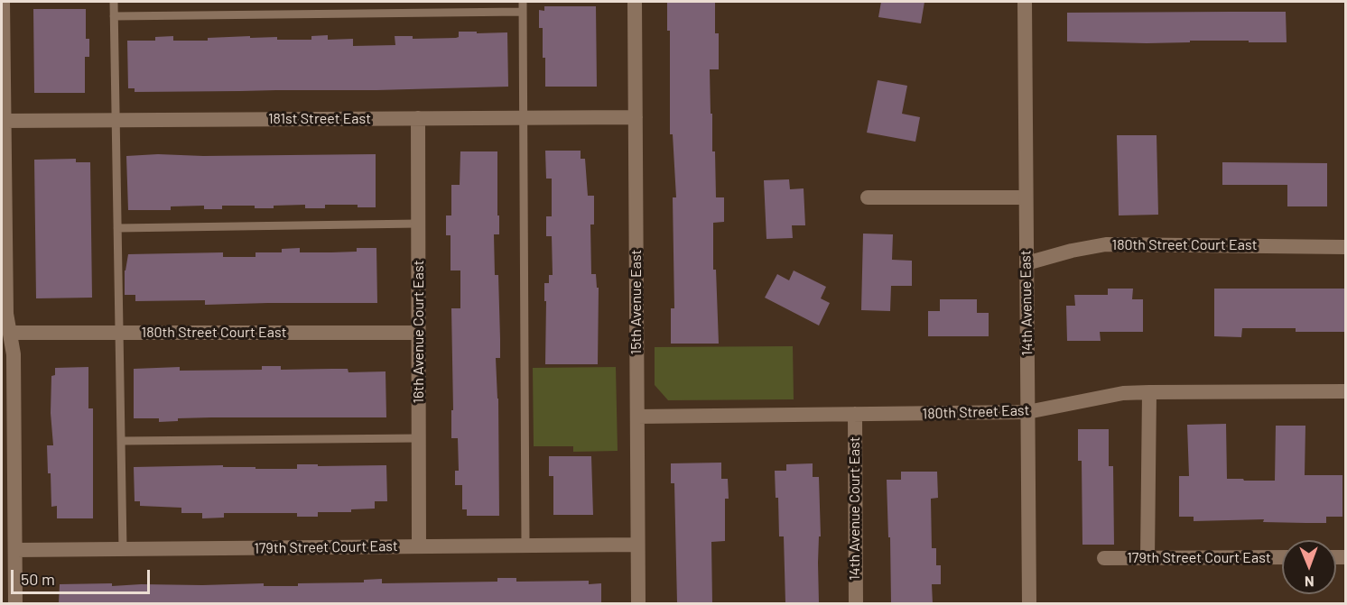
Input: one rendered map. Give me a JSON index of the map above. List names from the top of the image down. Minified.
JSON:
{"streets":{"street":["181st Street East","180th Street Court East","15th Avenue East","14th Avenue East","16th Avenue Court East","180th Street East","14th Avenue Court East","179th Street Court East"]},"crossings":[["181st Street East","15th Avenue East"],["181st Street East","16th Avenue Court East"],["180th Street Court East","14th Avenue East"],["180th Street Court East","16th Avenue Court East"],["15th Avenue East","180th Street East"],["15th Avenue East","179th Street Court East"],["14th Avenue East","180th Street East"],["16th Avenue Court East","179th Street Court East"],["180th Street East","14th Avenue Court East"]],"scale_bar":"50 m","north":"bottom"}
